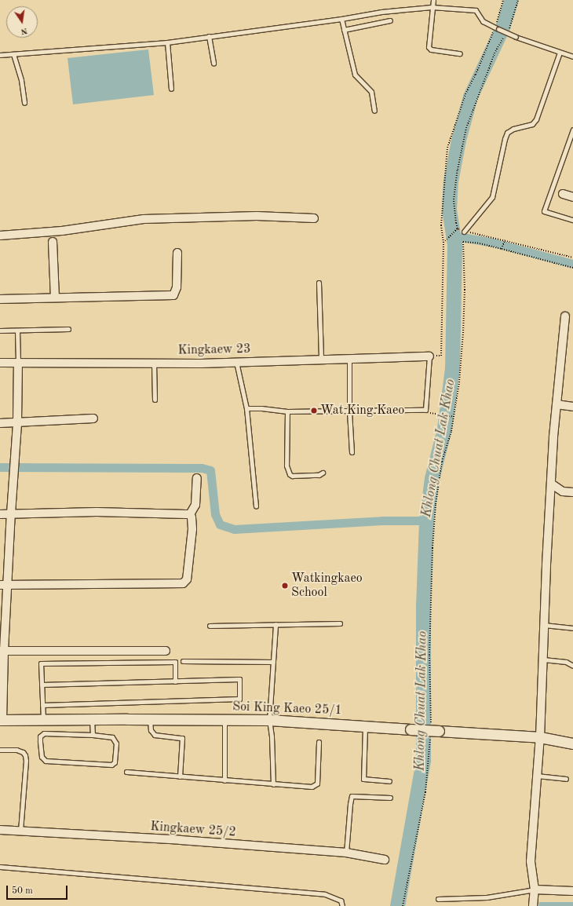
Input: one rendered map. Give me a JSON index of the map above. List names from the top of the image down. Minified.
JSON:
{"streets":{"street":["Kingkaew 23","Soi King Kaeo 25/1","Kingkaew 25/2"]},"water":["Khlong Chuat Lak Khao"],"places":["Wat King Kaeo","Watkingkaeo School"],"scale_bar":"50 m","north":"bottom"}
